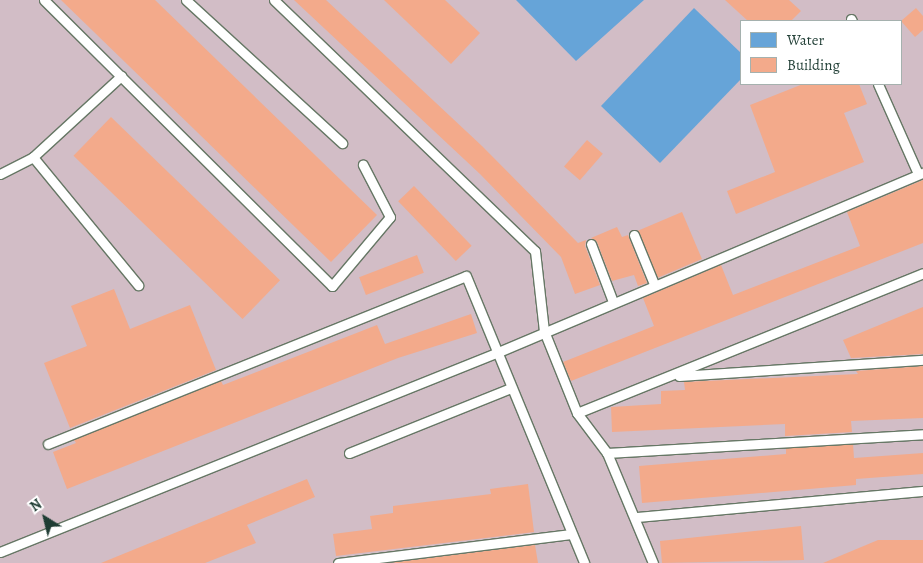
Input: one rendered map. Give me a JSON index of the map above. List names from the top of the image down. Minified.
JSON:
{"legend":["Water","Building"],"north":"top left"}
